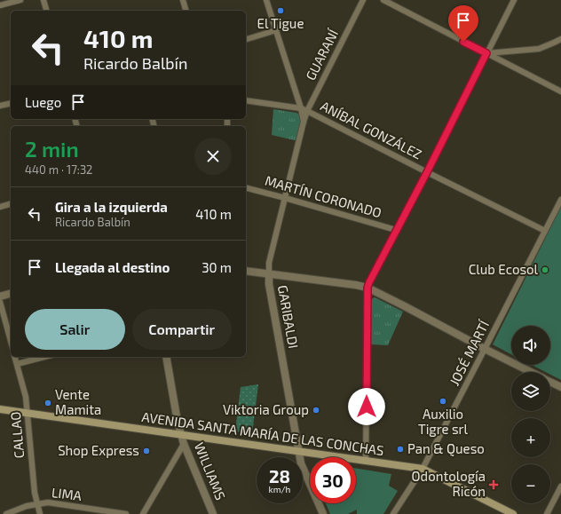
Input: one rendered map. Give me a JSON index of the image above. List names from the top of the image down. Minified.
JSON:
{"streets":{"main road":["AVENIDA SANTA MARÍA DE LAS CONCHAS"],"street":["GUARANÍ","ANÍBAL GONZÁLEZ","MARTÍN CORONADO","GARIBALDI","JOSÉ MARTÍ","CALLAO","WILLIAMS","LIMA"]},"crossings":[["GUARANÍ","ANÍBAL GONZÁLEZ"],["GUARANÍ","GARIBALDI"],["ANÍBAL GONZÁLEZ","JOSÉ MARTÍ"],["MARTÍN CORONADO","GARIBALDI"],["GARIBALDI","AVENIDA SANTA MARÍA DE LAS CONCHAS"],["JOSÉ MARTÍ","AVENIDA SANTA MARÍA DE LAS CONCHAS"],["AVENIDA SANTA MARÍA DE LAS CONCHAS","CALLAO"],["AVENIDA SANTA MARÍA DE LAS CONCHAS","WILLIAMS"],["CALLAO","LIMA"]],"places":{"other":["El Tigue","Club Ecosol","Auxilio Tigre srl","Vente Mamita","Viktoria Group","Pan & Queso","Shop Express"],"health":["Odontología Ricón"]},"page":{"turn":["410 m","Ricardo Balbín"],"then":"Luego","heading":["2 min","440 m · 17:32"],"list":[{"name":"Gira a la izquierda","note":"Ricardo Balbín","value":"410 m"},{"name":"Llegada al destino","value":"30 m"}],"buttons":["Salir","Compartir"],"map_buttons":["+","−"],"speed":"28 km/h","limit":"30"}}
